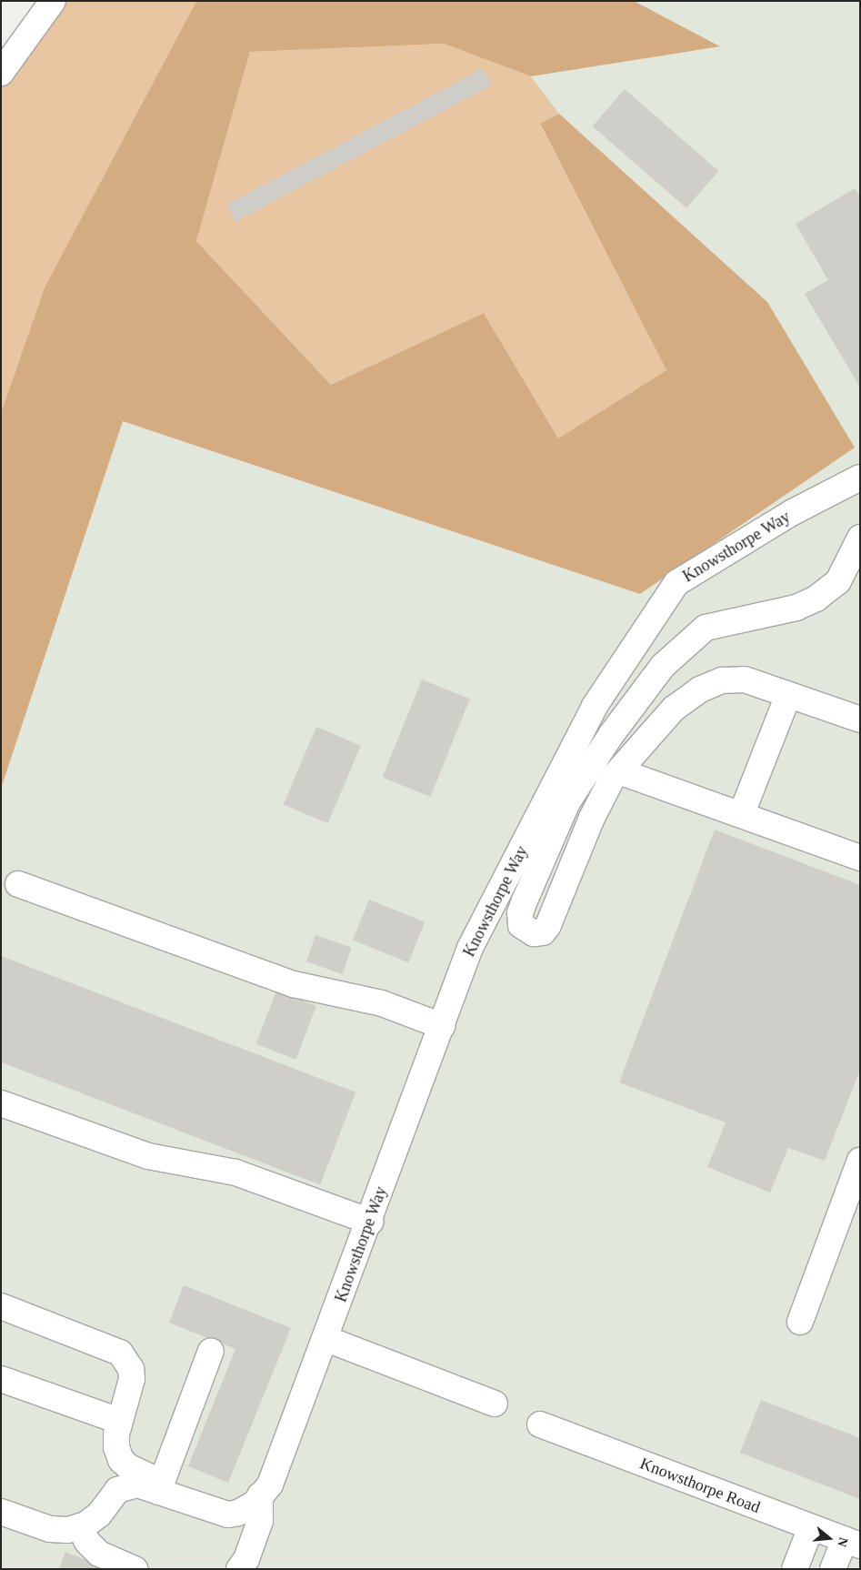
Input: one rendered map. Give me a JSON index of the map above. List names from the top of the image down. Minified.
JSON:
{"streets":{"street":["Knowsthorpe Way","Knowsthorpe Road"]},"north":"right"}
